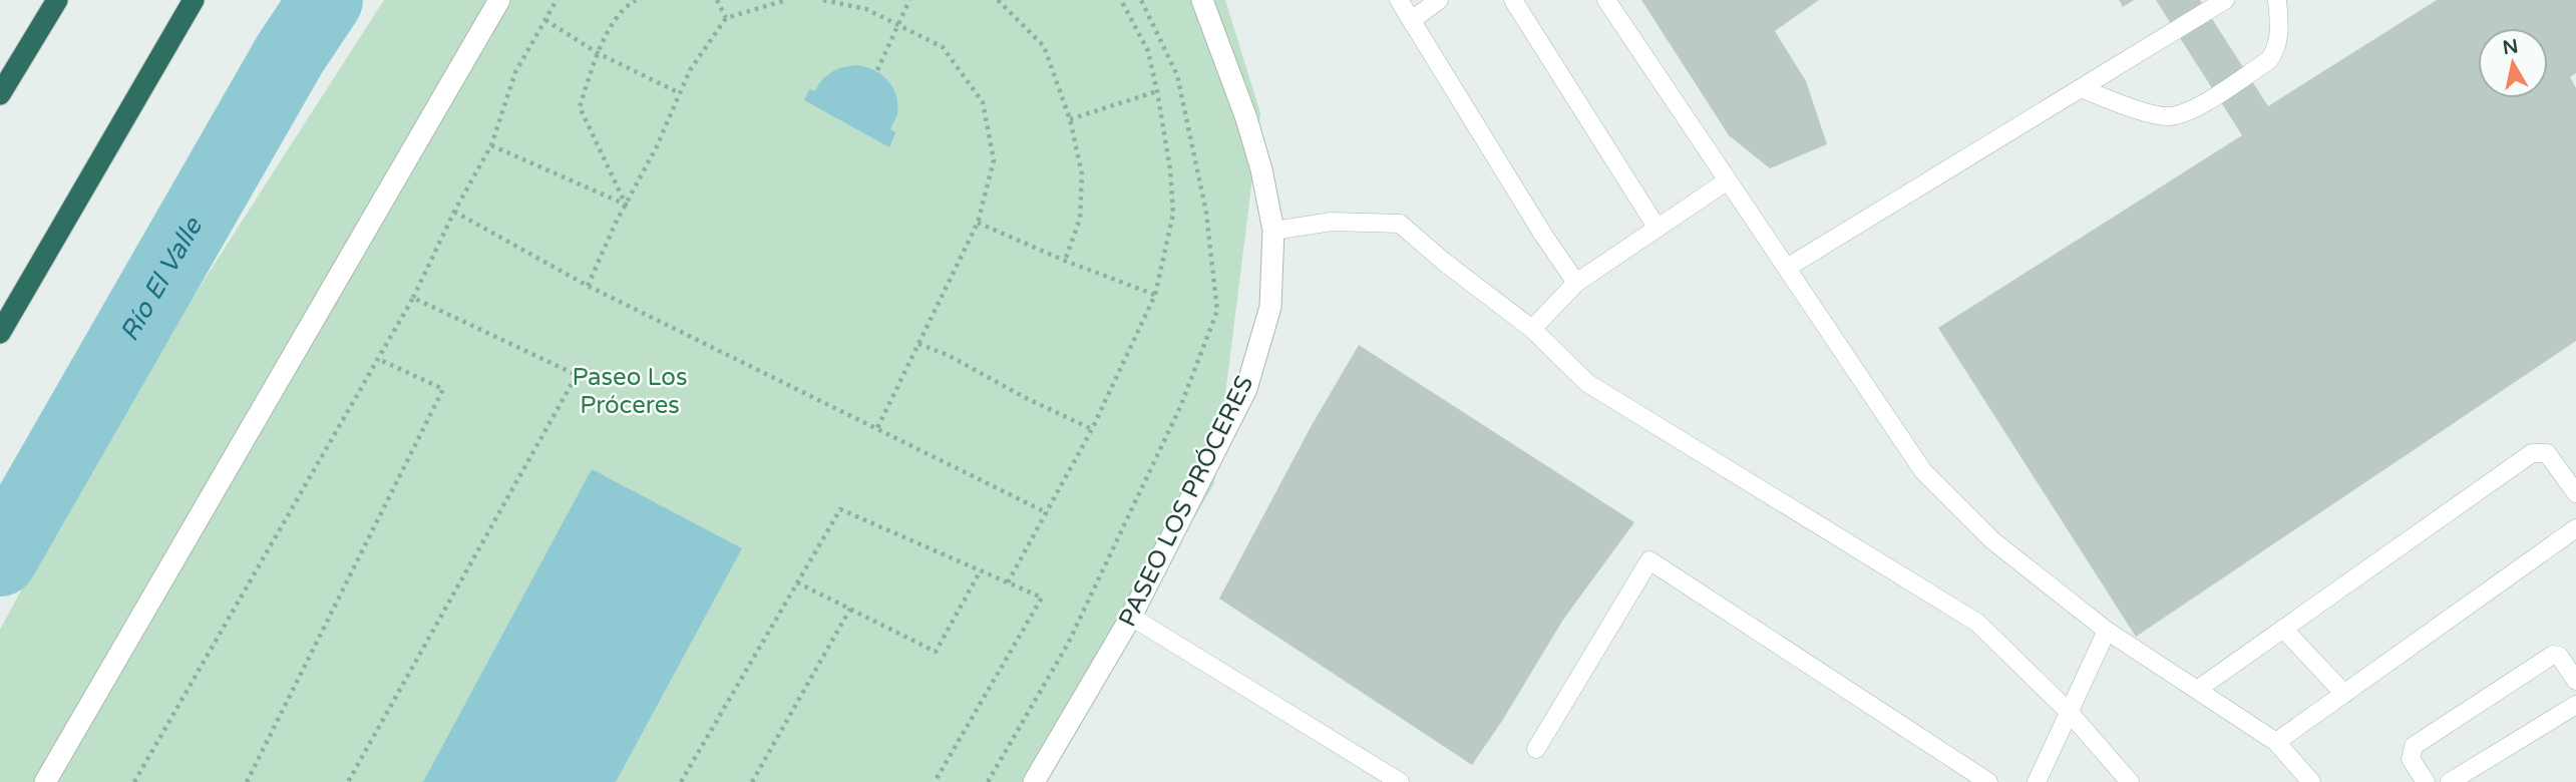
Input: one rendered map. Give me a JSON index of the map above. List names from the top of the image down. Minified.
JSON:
{"streets":{"street":["PASEO LOS PRÓCERES"]},"water":["Río El Valle"],"parks":["Paseo Los Próceres"],"north":"top"}
